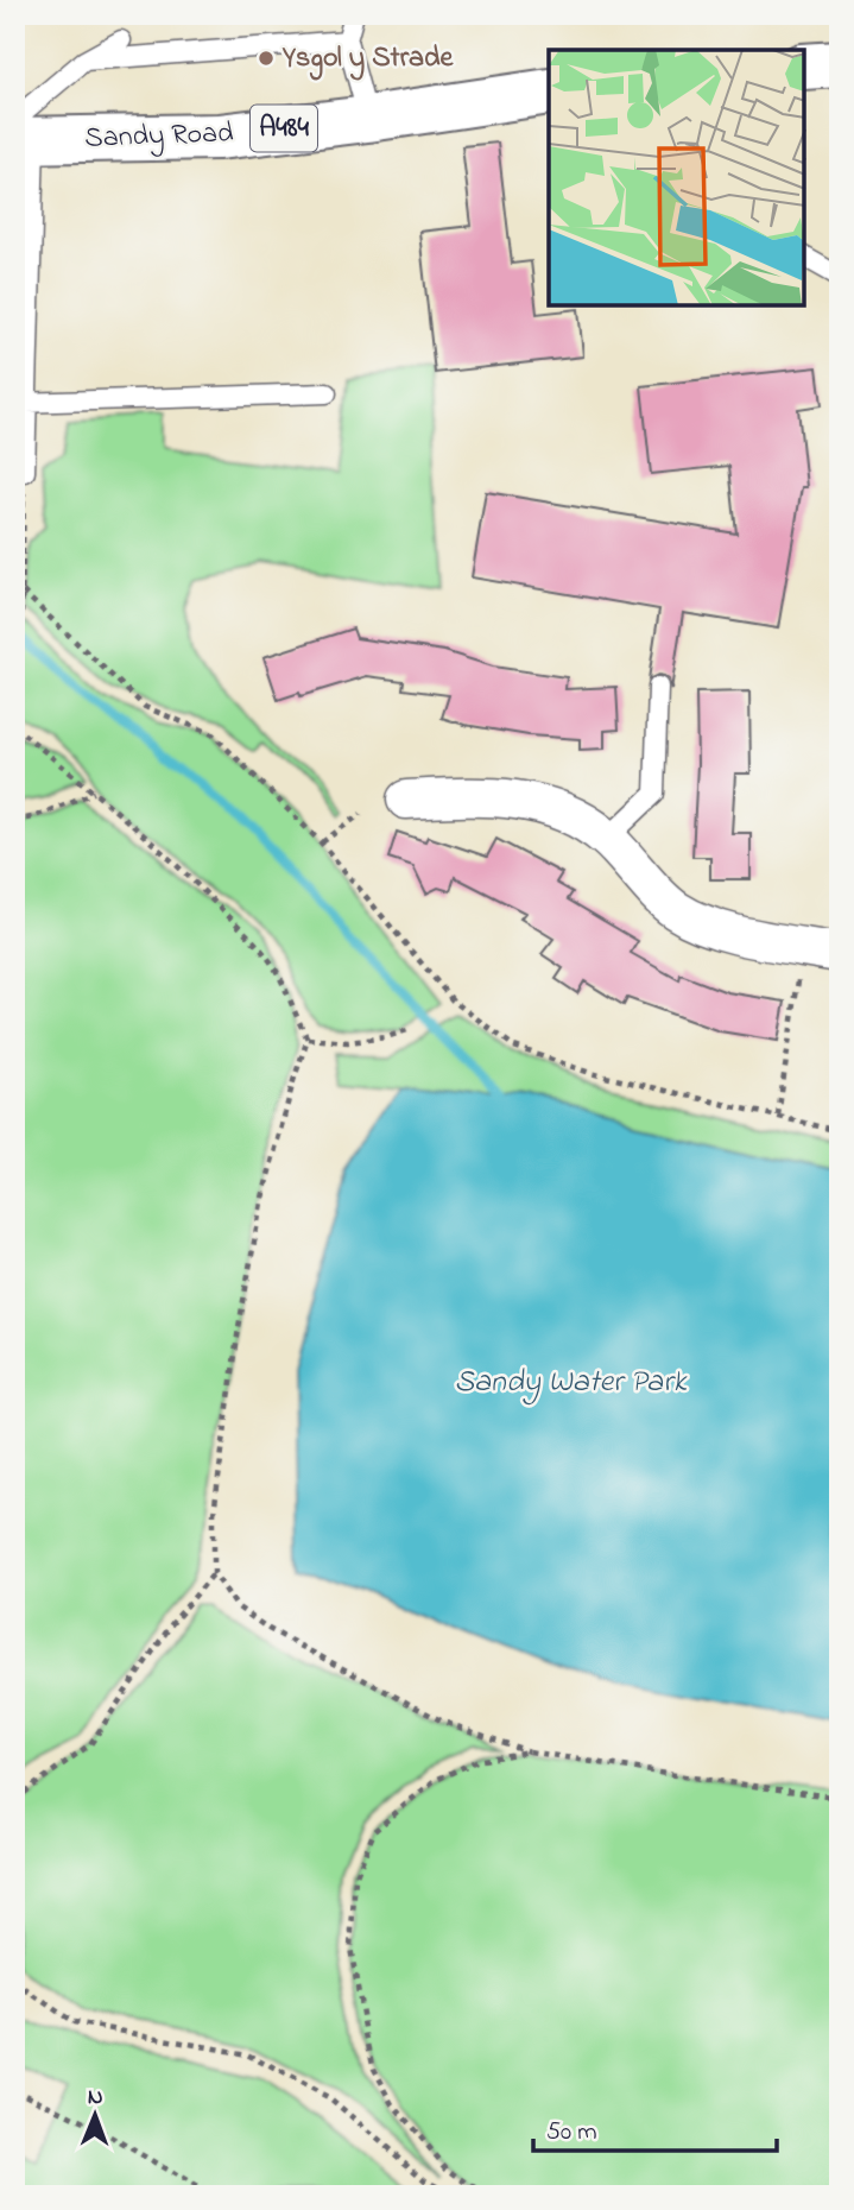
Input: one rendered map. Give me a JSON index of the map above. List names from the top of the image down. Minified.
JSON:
{"streets":{"main road":["A484","Sandy Road"]},"water":["Sandy Water Park"],"places":["Ysgol y Strade"],"scale_bar":"50 m","north":"top"}
